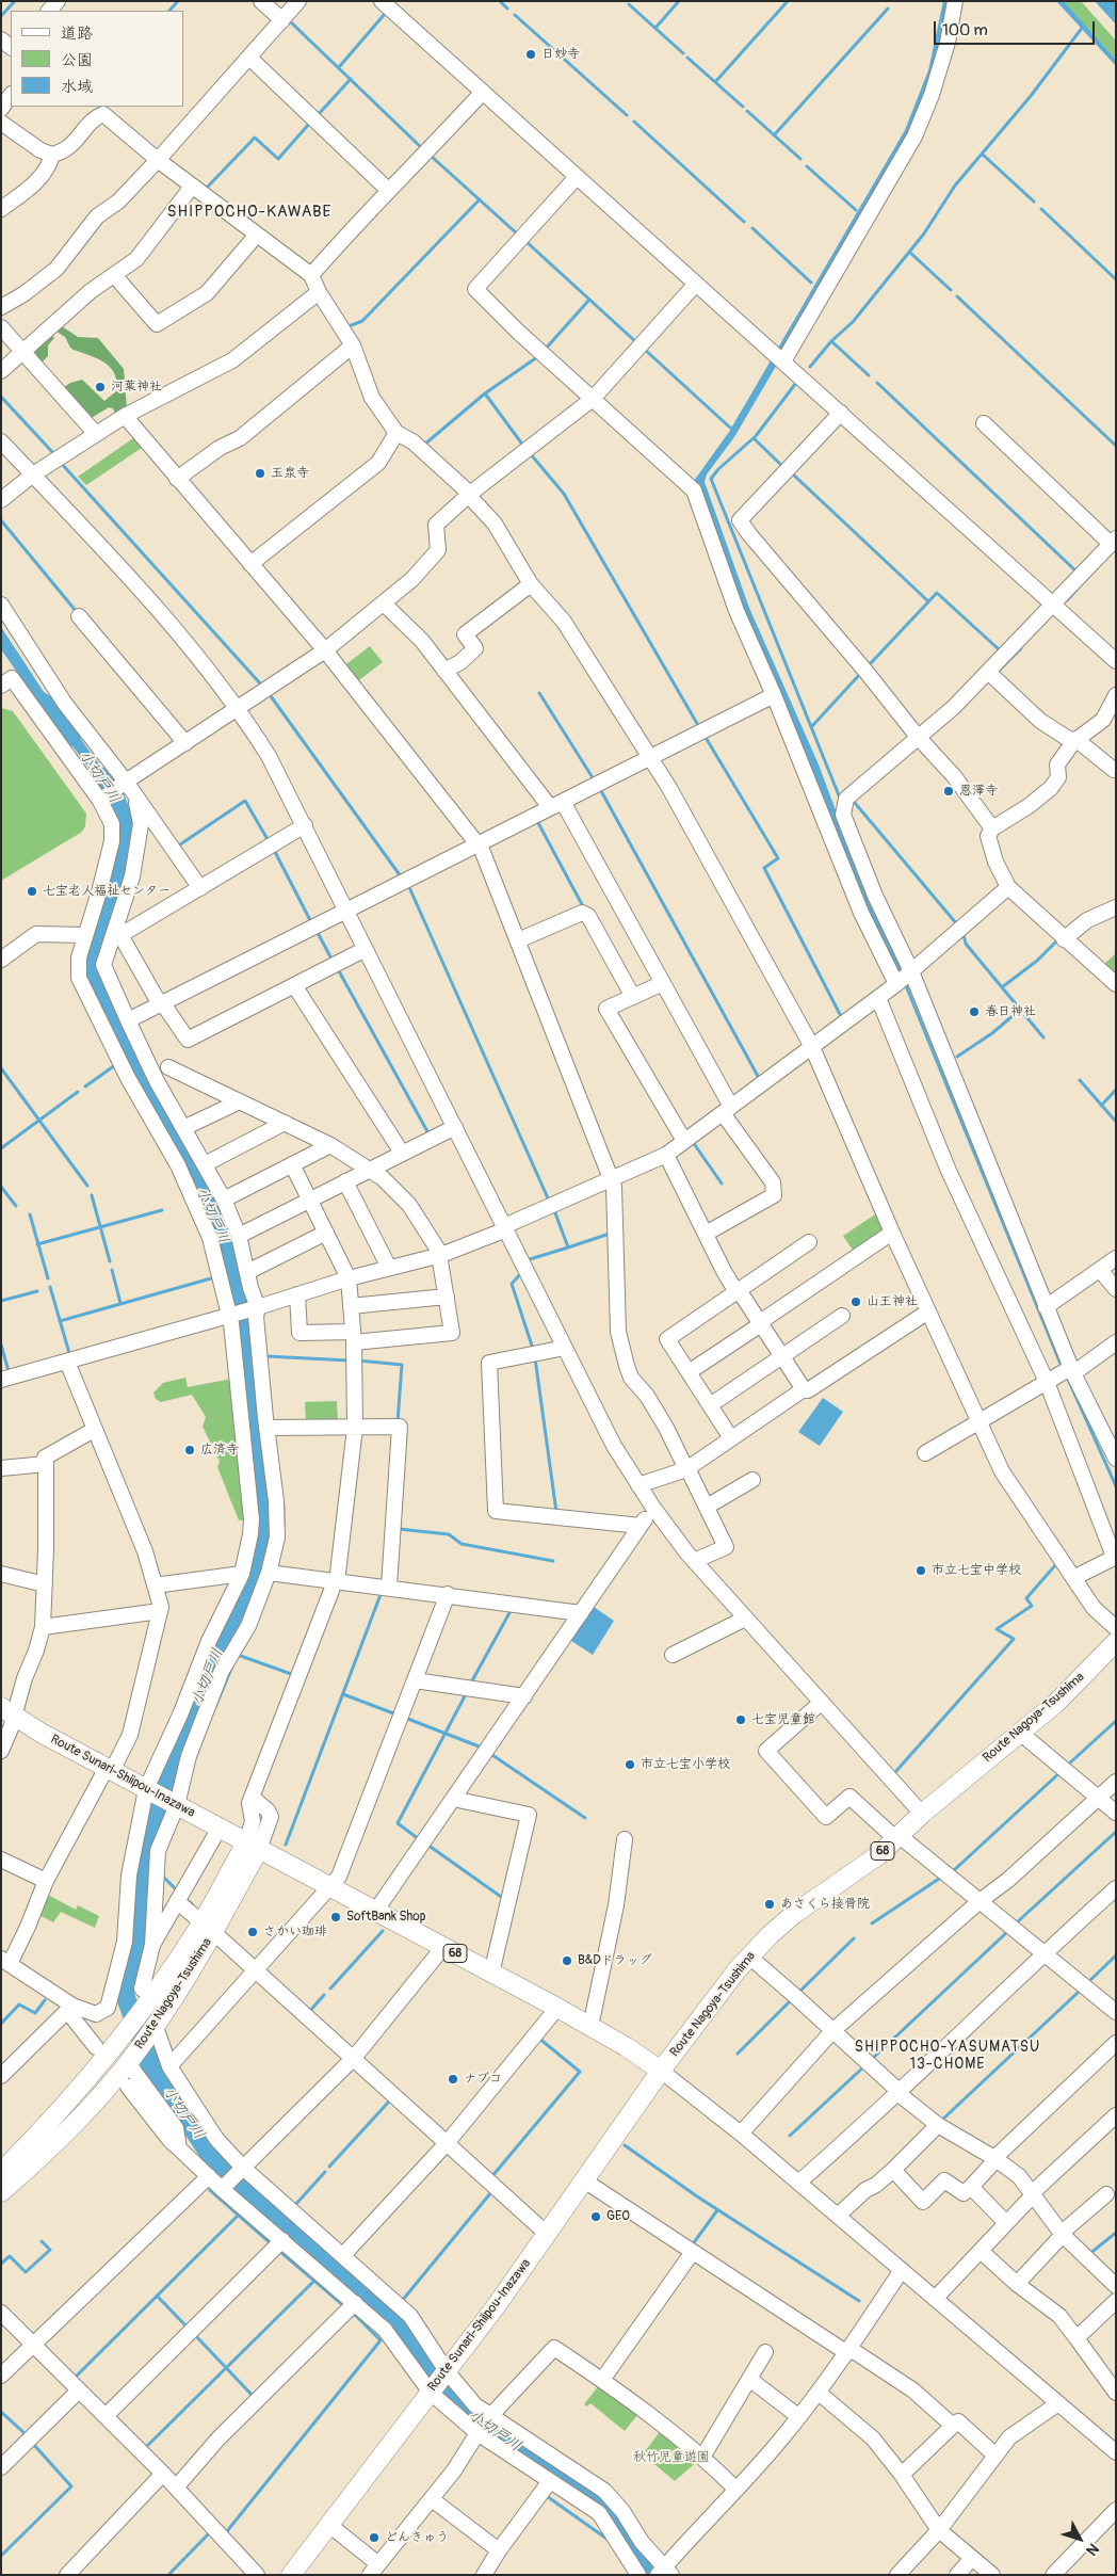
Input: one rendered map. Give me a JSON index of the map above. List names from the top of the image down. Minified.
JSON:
{"streets":{"main road":["Route Nagoya-Tsushima","Route Sunari-Shiipou-Inazawa","68"]},"crossings":[["Route Nagoya-Tsushima","Route Sunari-Shiipou-Inazawa"]],"districts":["SHIPPOCHO-KAWABE","SHIPPOCHO-YASUMATSU 13-CHOME"],"water":["小切戸川"],"parks":["秋竹児童遊園"],"places":["日妙寺","河葉神社","玉泉寺","恩澤寺","七宝老人福祉センター","春日神社","山王神社","広済寺","市立七宝中学校","七宝児童館","市立七宝小学校","あさくら接骨院","SoftBank Shop","さかい珈琲","B&Dドラッグ","ナブコ","GEO","どんきゅう"],"legend":["道路","公園","水域"],"scale_bar":"100 m","north":"bottom right"}
